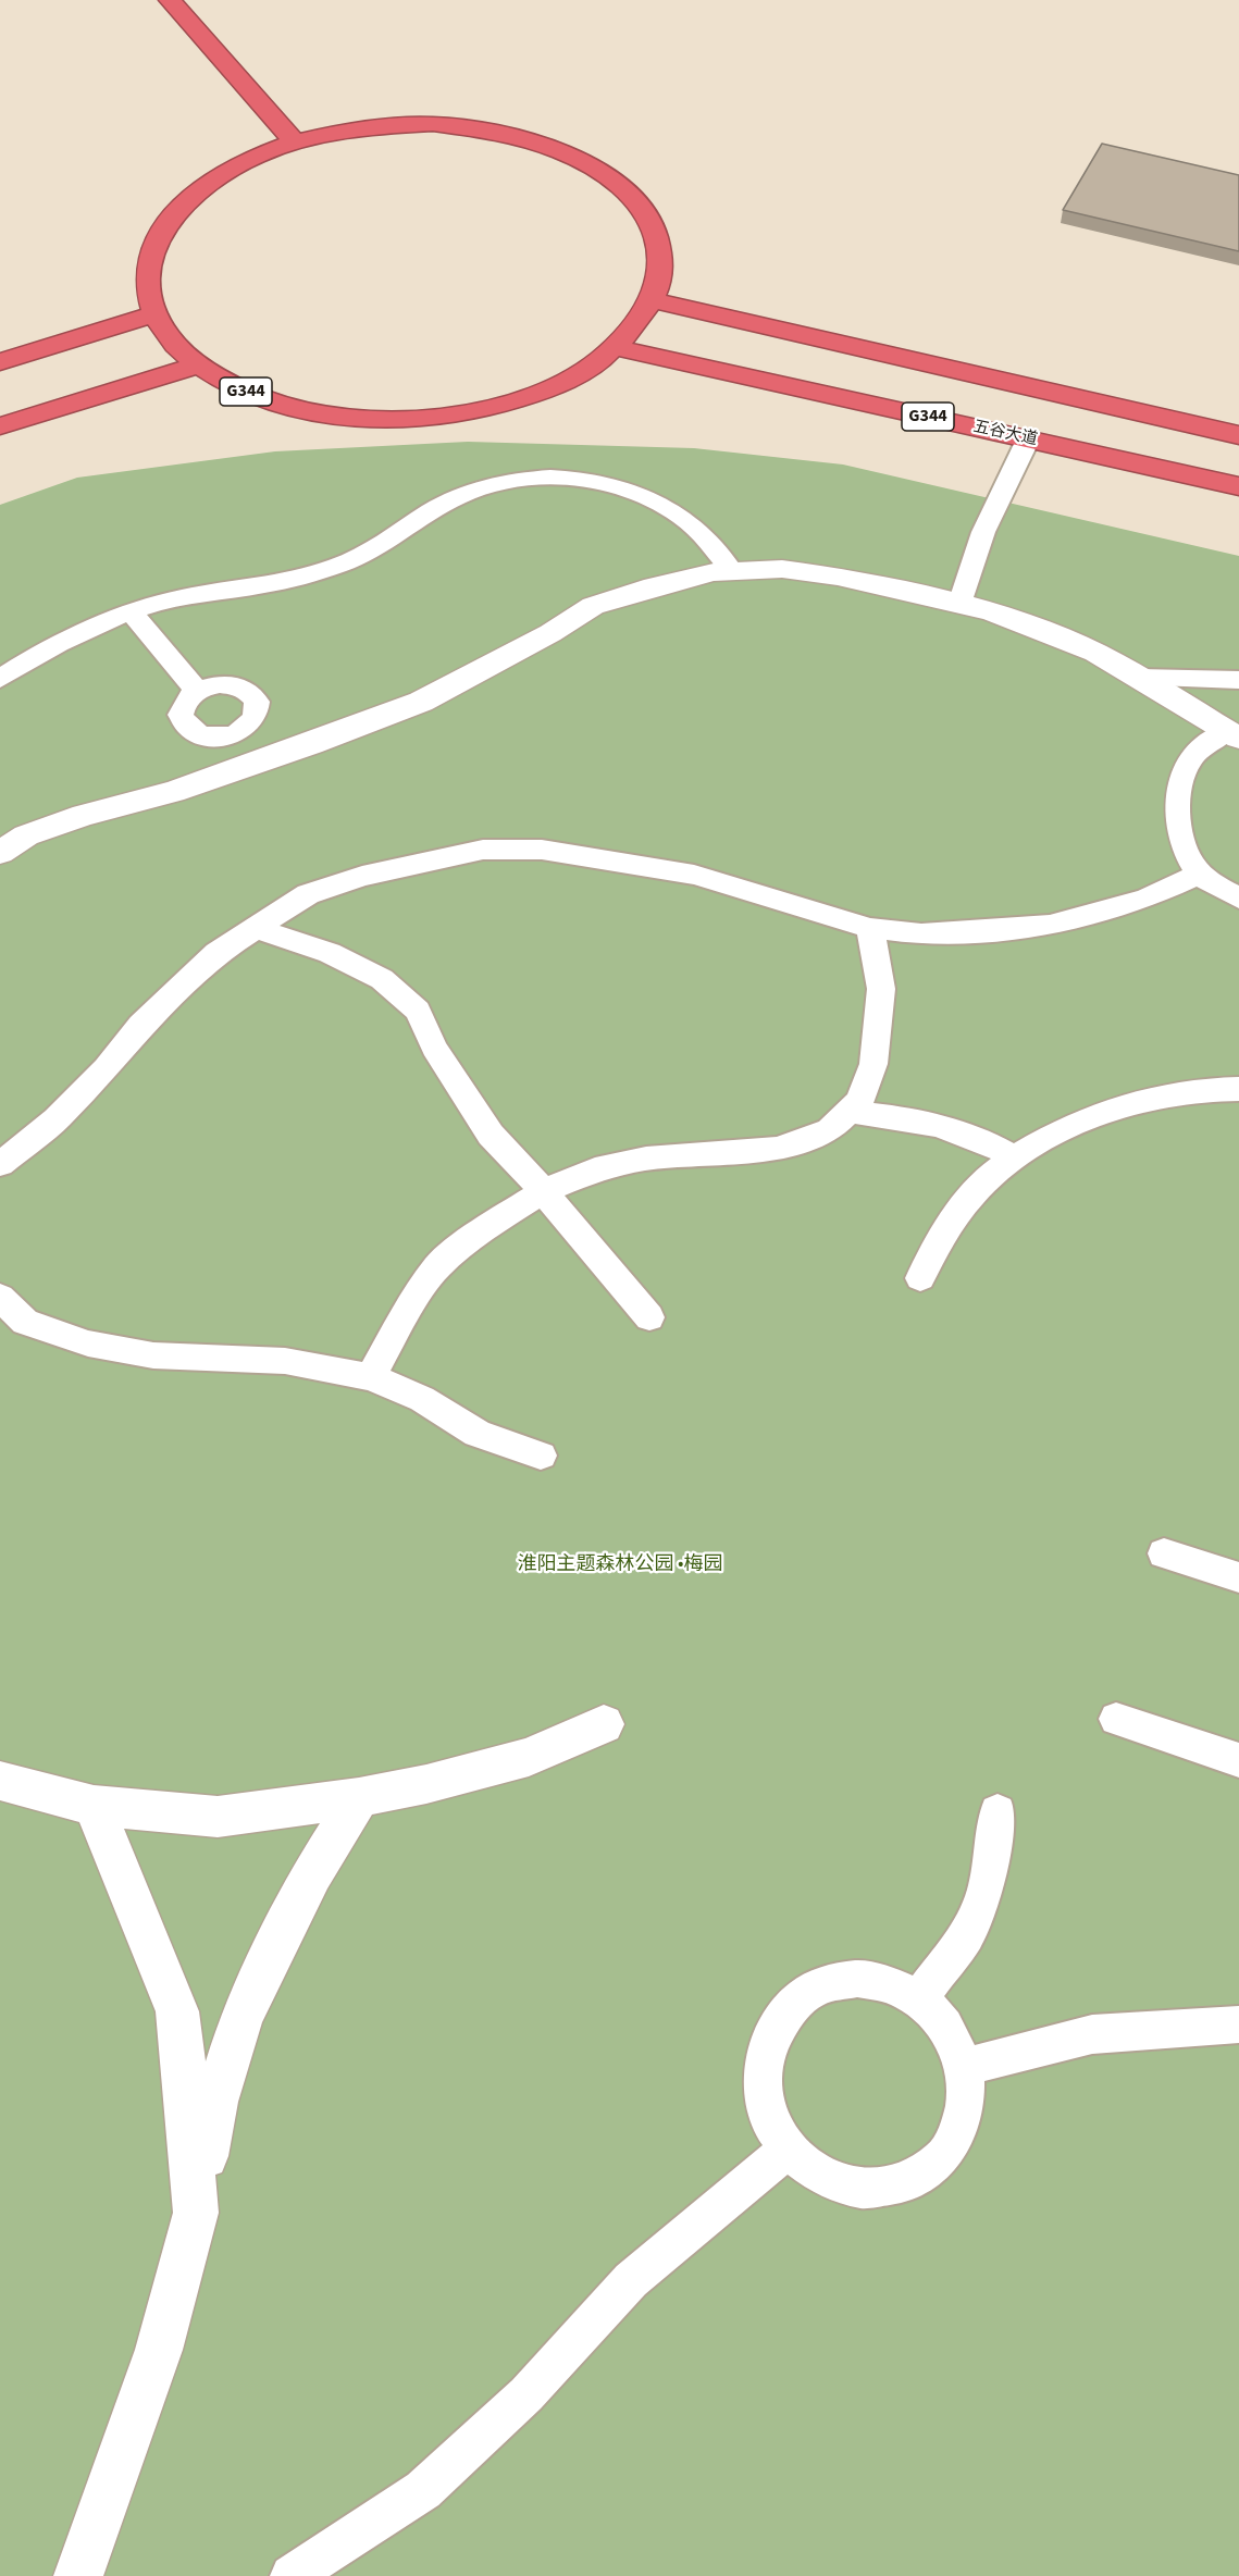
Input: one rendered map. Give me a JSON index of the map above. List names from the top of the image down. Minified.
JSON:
{"streets":{"highway":["G344","五谷大道"]},"crossings":[["G344","五谷大道"]],"parks":["淮阳主题森林公园 •梅园"]}
